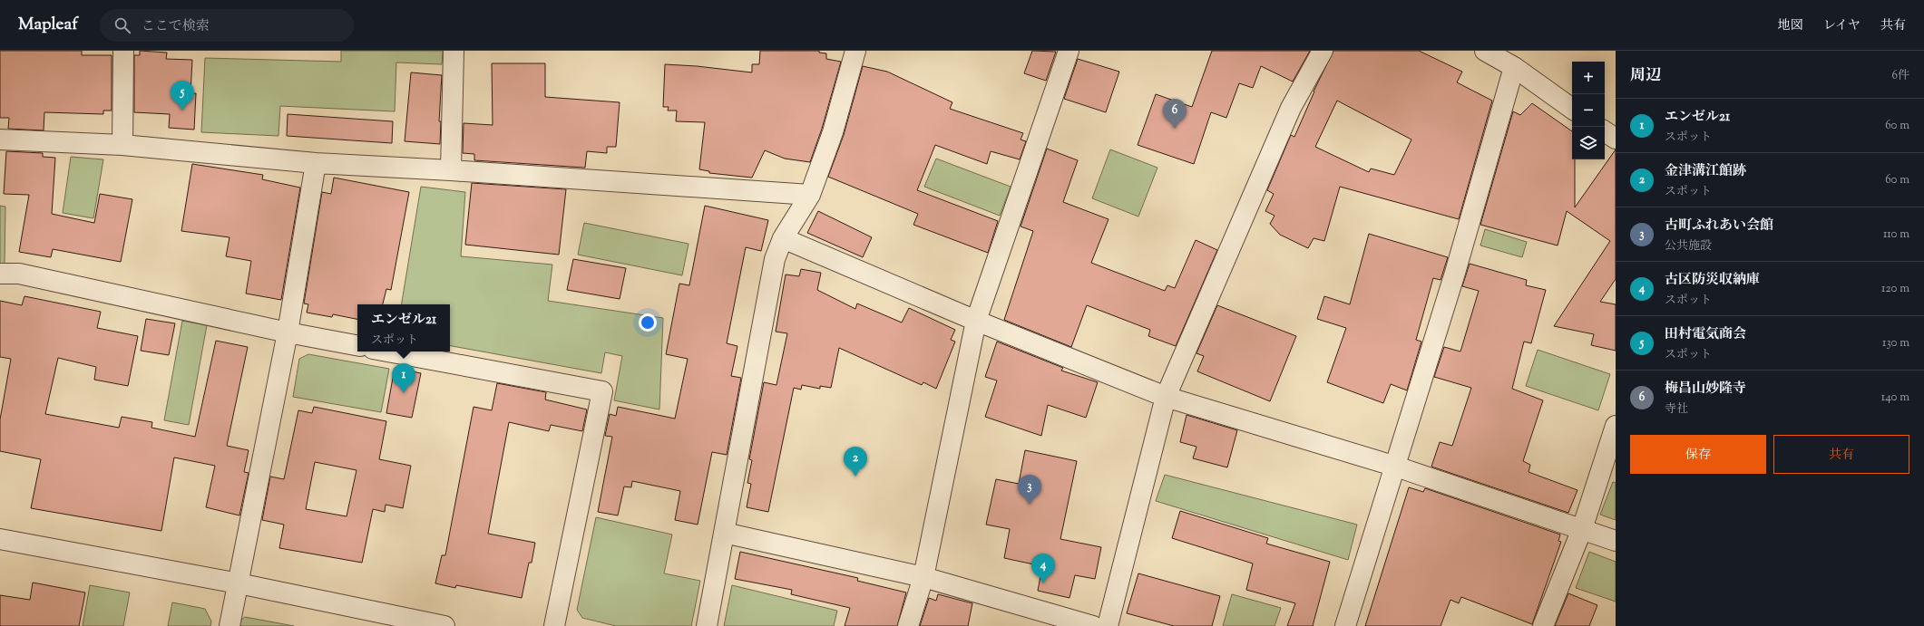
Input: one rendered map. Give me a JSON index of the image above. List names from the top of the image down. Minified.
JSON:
{"page":{"header":"Mapleaf","search":"ここで検索","nav":["地図","レイヤ","共有"],"heading":["周辺","6件"],"map_buttons":["+","−"],"pins":["5","6","1","2","3","4"],"list":[{"mark":"1","name":"エンゼル21","note":"スポット","value":"60 m"},{"mark":"2","name":"金津溝江館跡","note":"スポット","value":"60 m"},{"mark":"3","name":"古町ふれあい会館","note":"公共施設","value":"110 m"},{"mark":"4","name":"古区防災収納庫","note":"スポット","value":"120 m"},{"mark":"5","name":"田村電気商会","note":"スポット","value":"130 m"},{"mark":"6","name":"梅昌山妙隆寺","note":"寺社","value":"140 m"}],"popup":["エンゼル21","スポット"],"buttons":["保存","共有"]}}
